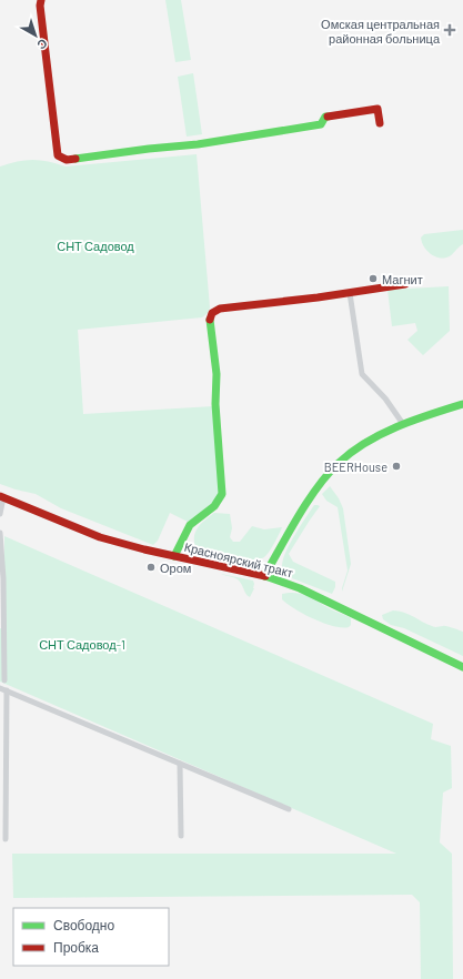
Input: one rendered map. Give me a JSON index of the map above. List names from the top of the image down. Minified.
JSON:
{"streets":{"street":["Красноярский тракт"]},"parks":["СНТ Садовод","СНТ Садовод-1"],"places":{"health":["Омская центральная районная больница"],"other":["Магнит","BEERHouse","Ором"]},"legend":["Свободно","Пробка"],"north":"bottom right"}
